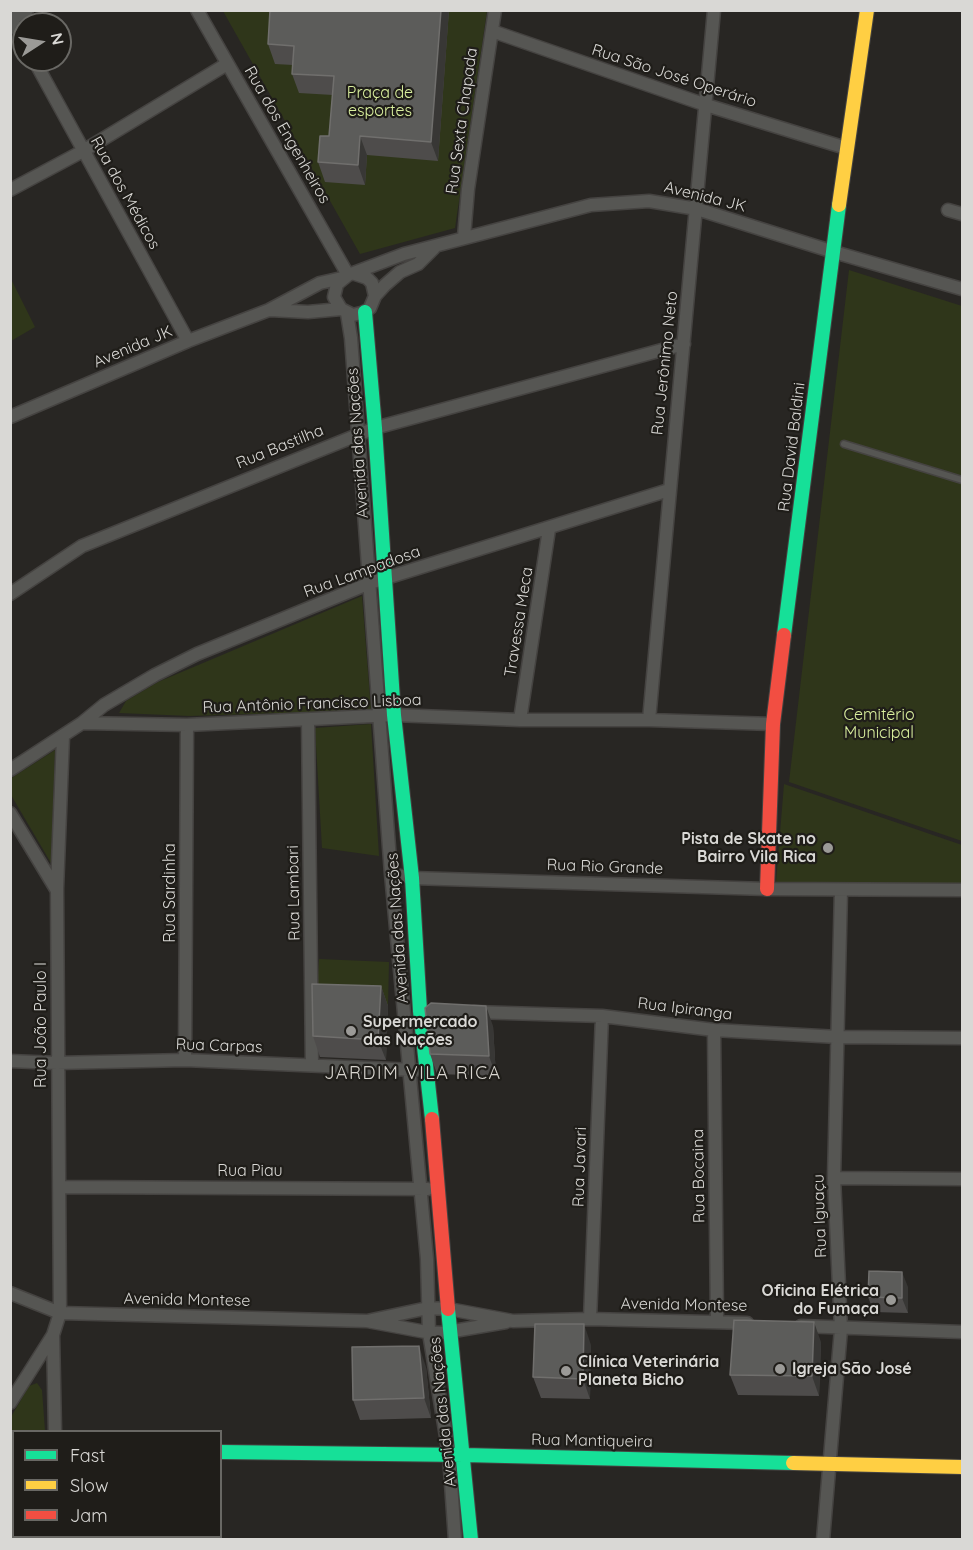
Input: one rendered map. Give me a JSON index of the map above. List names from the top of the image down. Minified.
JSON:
{"streets":{"street":["Rua São José Operário","Rua Sexta Chapada","Rua dos Engenheiros","Rua dos Médicos","Avenida JK","Rua Jerônimo Neto","Avenida das Nações","Rua Bastilha","Rua David Baldini","Rua Lampadosa","Travessa Meca","Rua Antônio Francisco Lisboa","Rua Rio Grande","Rua Sardinha","Rua Lambari","Rua Ipiranga","Rua João Paulo I","Rua Carpas","Rua Javari","Rua Piau","Rua Bocaina","Rua Iguaçu","Avenida Montese","Rua Mantiqueira"]},"crossings":[["Rua São José Operário","Rua Sexta Chapada"],["Rua São José Operário","Rua Jerônimo Neto"],["Rua São José Operário","Rua David Baldini"],["Rua Sexta Chapada","Avenida JK"],["Rua dos Engenheiros","Avenida JK"],["Rua dos Engenheiros","Avenida das Nações"],["Rua dos Médicos","Avenida JK"],["Avenida JK","Rua Jerônimo Neto"],["Avenida JK","Avenida das Nações"],["Avenida JK","Rua David Baldini"],["Rua Jerônimo Neto","Rua Bastilha"],["Rua Jerônimo Neto","Rua Lampadosa"],["Rua Jerônimo Neto","Rua Antônio Francisco Lisboa"],["Avenida das Nações","Rua Bastilha"],["Avenida das Nações","Rua Lampadosa"],["Avenida das Nações","Rua Antônio Francisco Lisboa"],["Avenida das Nações","Rua Rio Grande"],["Avenida das Nações","Rua Carpas"],["Avenida das Nações","Rua Piau"],["Avenida das Nações","Avenida Montese"],["Avenida das Nações","Rua Mantiqueira"],["Rua David Baldini","Rua Antônio Francisco Lisboa"],["Rua David Baldini","Rua Rio Grande"],["Rua Lampadosa","Travessa Meca"],["Rua Lampadosa","Rua Antônio Francisco Lisboa"],["Travessa Meca","Rua Antônio Francisco Lisboa"],["Rua Antônio Francisco Lisboa","Rua Sardinha"],["Rua Antônio Francisco Lisboa","Rua Lambari"],["Rua Rio Grande","Rua Iguaçu"],["Rua Sardinha","Rua Carpas"],["Rua Lambari","Rua Carpas"],["Rua Ipiranga","Rua Javari"],["Rua Ipiranga","Rua Bocaina"],["Rua Ipiranga","Rua Iguaçu"],["Rua João Paulo I","Rua Carpas"],["Rua João Paulo I","Rua Piau"],["Rua João Paulo I","Avenida Montese"],["Rua Javari","Avenida Montese"],["Rua Bocaina","Avenida Montese"],["Rua Iguaçu","Rua Mantiqueira"]],"districts":["JARDIM VILA RICA"],"parks":["Praça de esportes","Cemitério Municipal"],"places":["Pista de Skate no Bairro Vila Rica","Supermercado das Nações","Oficina Elétrica do Fumaça","Igreja São José","Clínica Veterinária Planeta Bicho"],"legend":["Fast","Slow","Jam"],"north":"right"}
